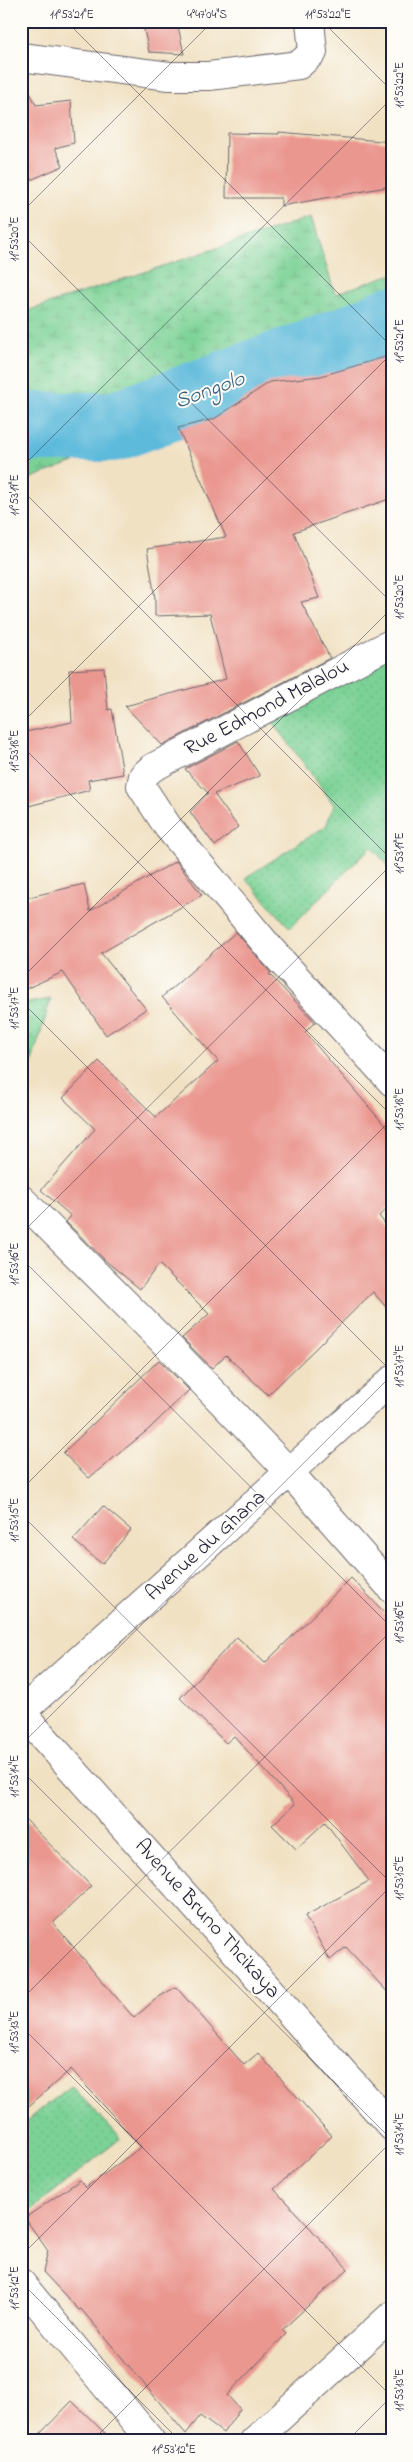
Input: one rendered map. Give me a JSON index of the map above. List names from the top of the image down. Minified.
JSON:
{"streets":{"street":["Rue Edmond Malalou","Avenue du Ghana","Avenue Bruno Thcikaya"]},"crossings":[["Avenue du Ghana","Avenue Bruno Thcikaya"]],"water":["Songolo"],"coordinates":["11°53'21\"E","4°47'04\"S","11°53'22\"E","11°53'20\"E","11°53'19\"E","11°53'18\"E","11°53'17\"E","11°53'16\"E","11°53'15\"E","11°53'14\"E","11°53'13\"E","11°53'12\"E"]}
